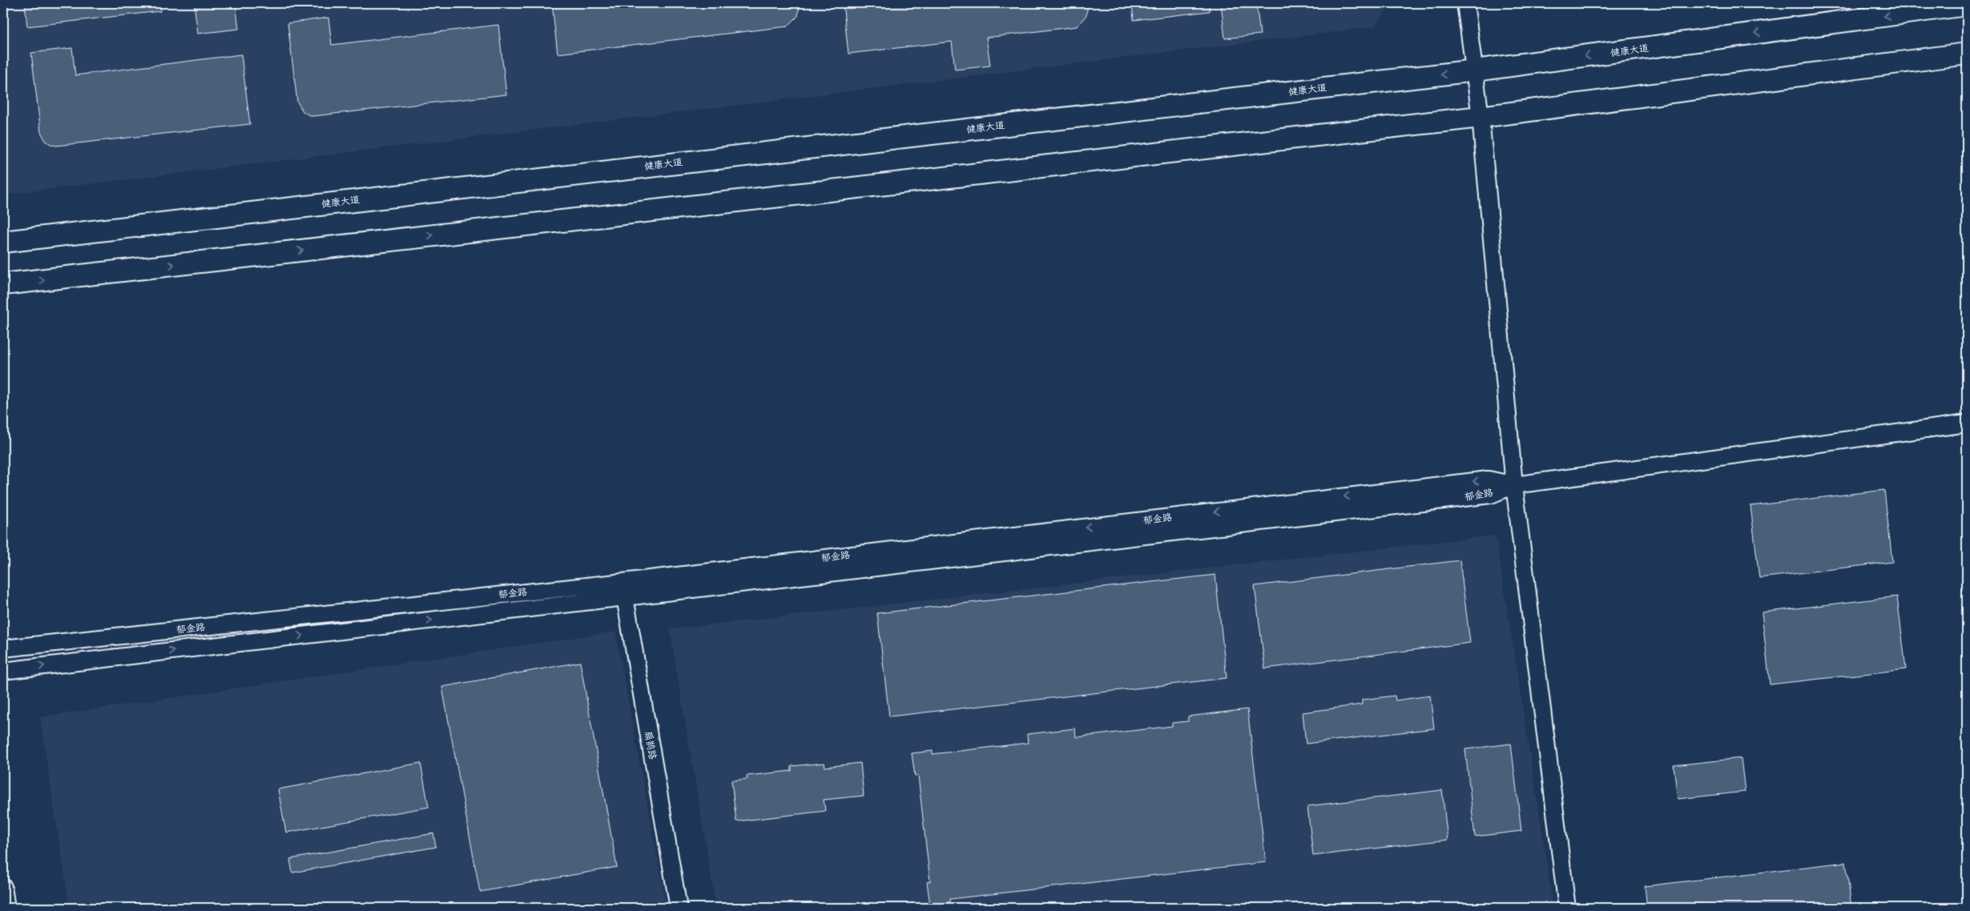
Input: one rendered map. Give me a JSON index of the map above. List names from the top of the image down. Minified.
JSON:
{"streets":{"main road":["健康大道"],"street":["郁金路","扁鹊路"]},"crossings":[["郁金路","扁鹊路"]]}
